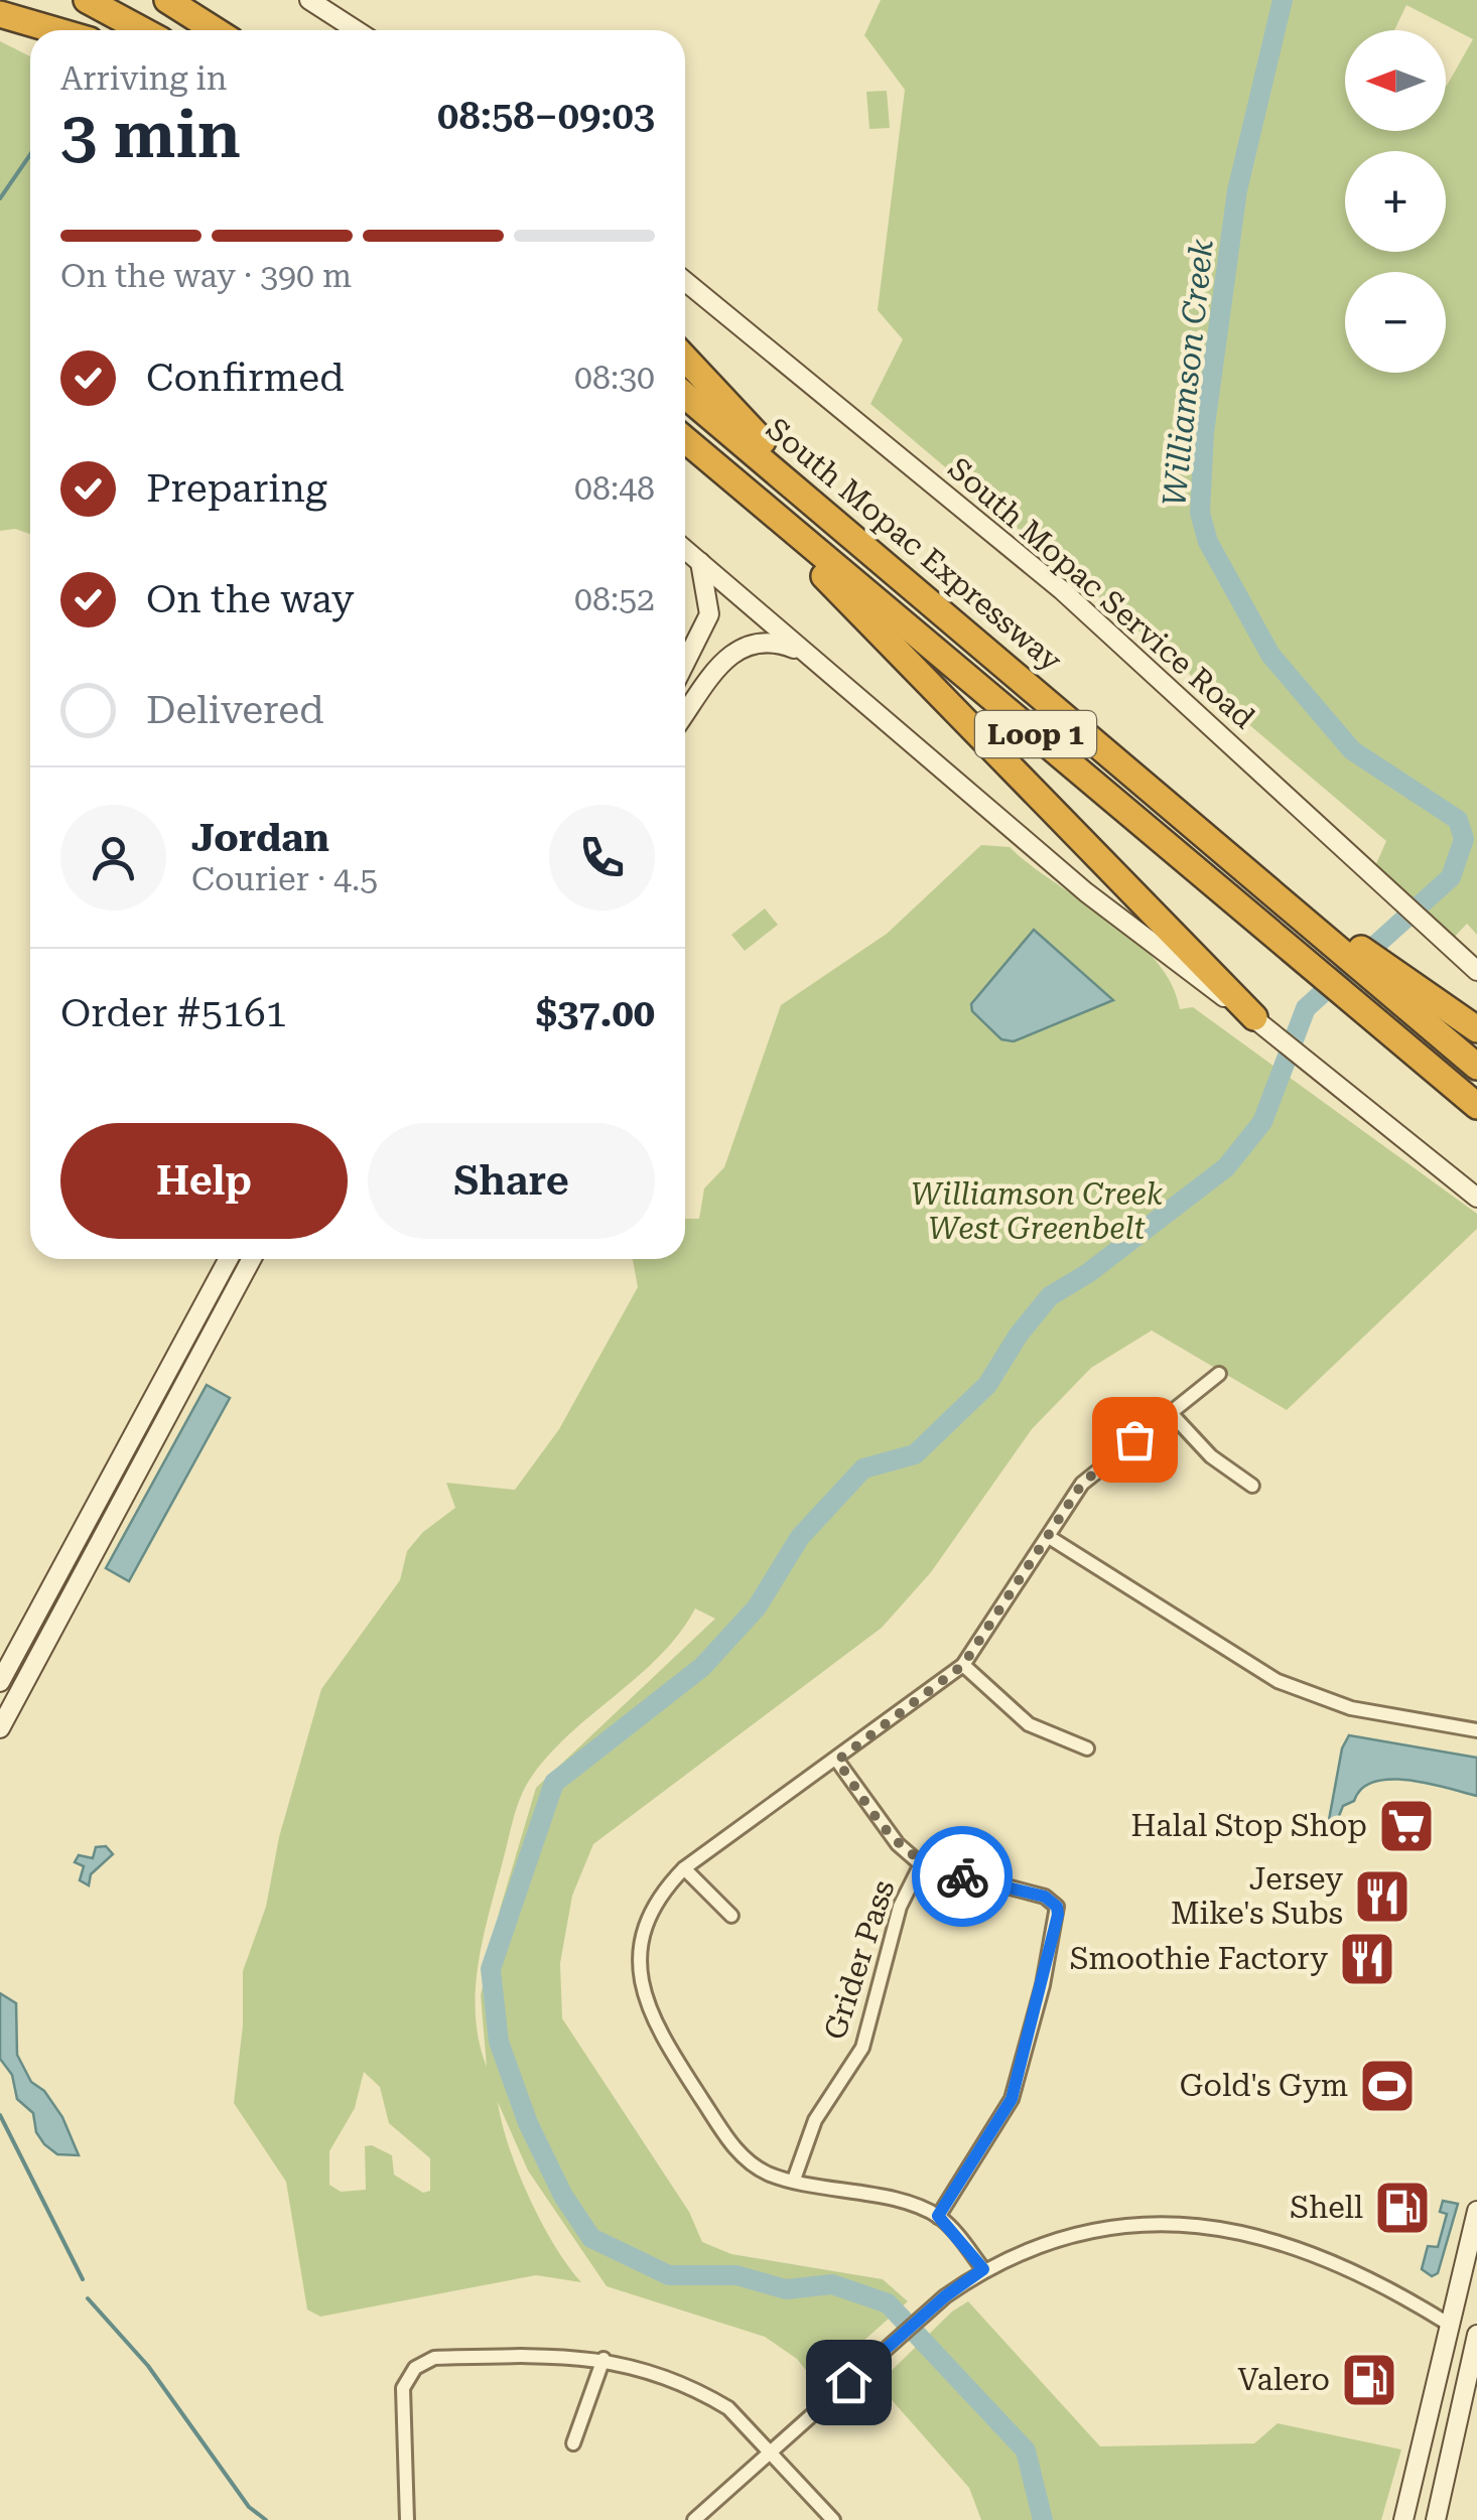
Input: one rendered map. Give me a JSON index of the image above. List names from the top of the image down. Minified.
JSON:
{"streets":{"highway":["South Mopac Expressway","Loop 1"],"main road":["South Mopac Service Road"],"street":["Grider Pass"]},"water":["Williamson Creek"],"parks":["Williamson Creek West Greenbelt"],"places":{"supermarket":["Halal Stop Shop"],"restaurant":["Jersey Mike's Subs","Smoothie Factory"],"sports":["Gold's Gym"],"fuel station":["Shell","Valero"]},"north":"left","page":{"map_buttons":["+","−"],"heading":["3 min","Arriving in","08:58–09:03"],"panel":["Jordan","Courier · 4.5","Order #5161","$37.00"],"bar":"On the way · 390 m","list":[["Confirmed","08:30"],["Preparing","08:48"],["On the way","08:52"],"Delivered"],"buttons":["Help","Share"]}}
